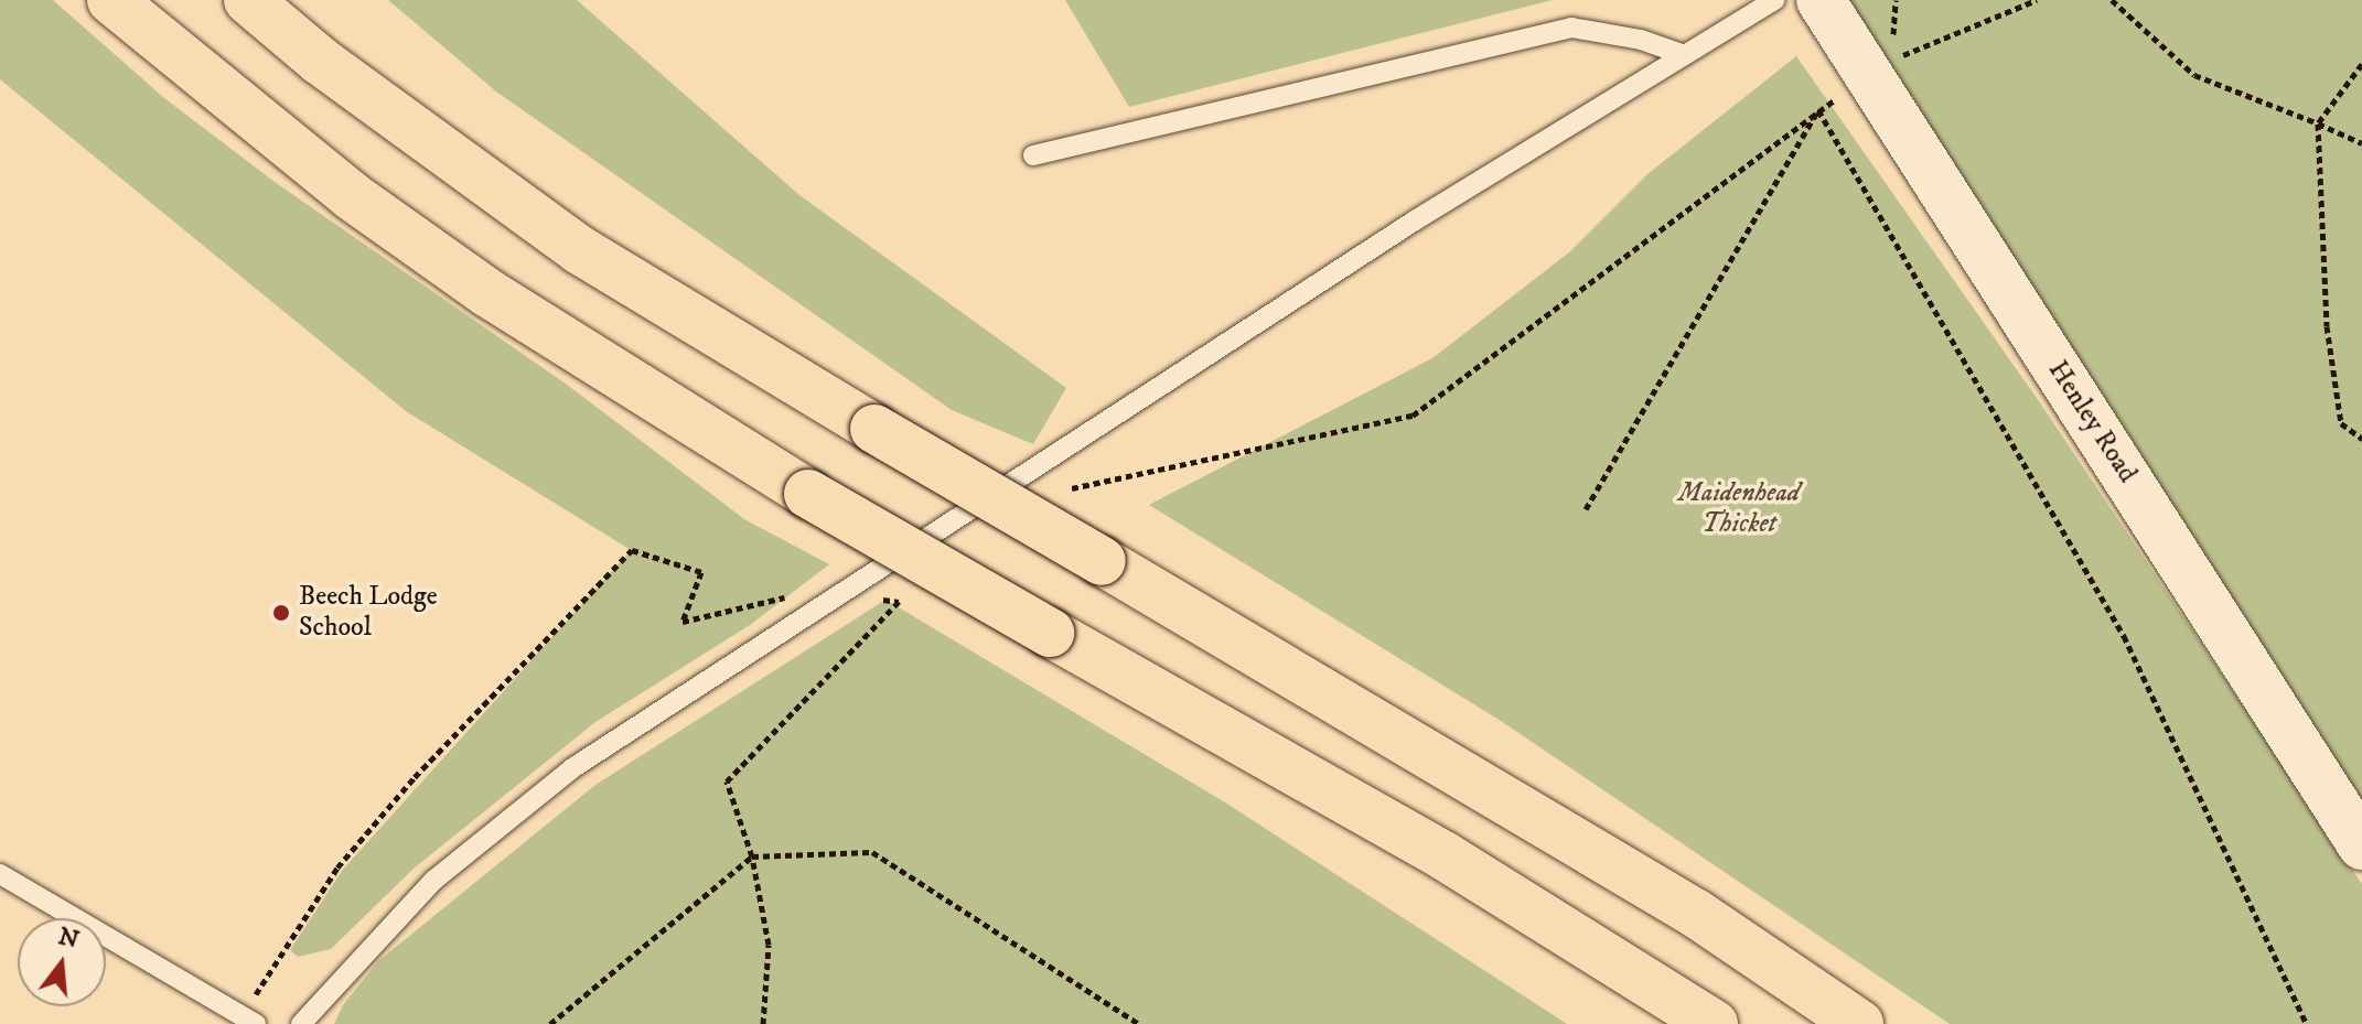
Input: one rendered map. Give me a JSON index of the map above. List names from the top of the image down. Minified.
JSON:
{"streets":{"street":["Henley Road"]},"parks":["Maidenhead Thicket"],"places":["Beech Lodge School"],"north":"top"}
